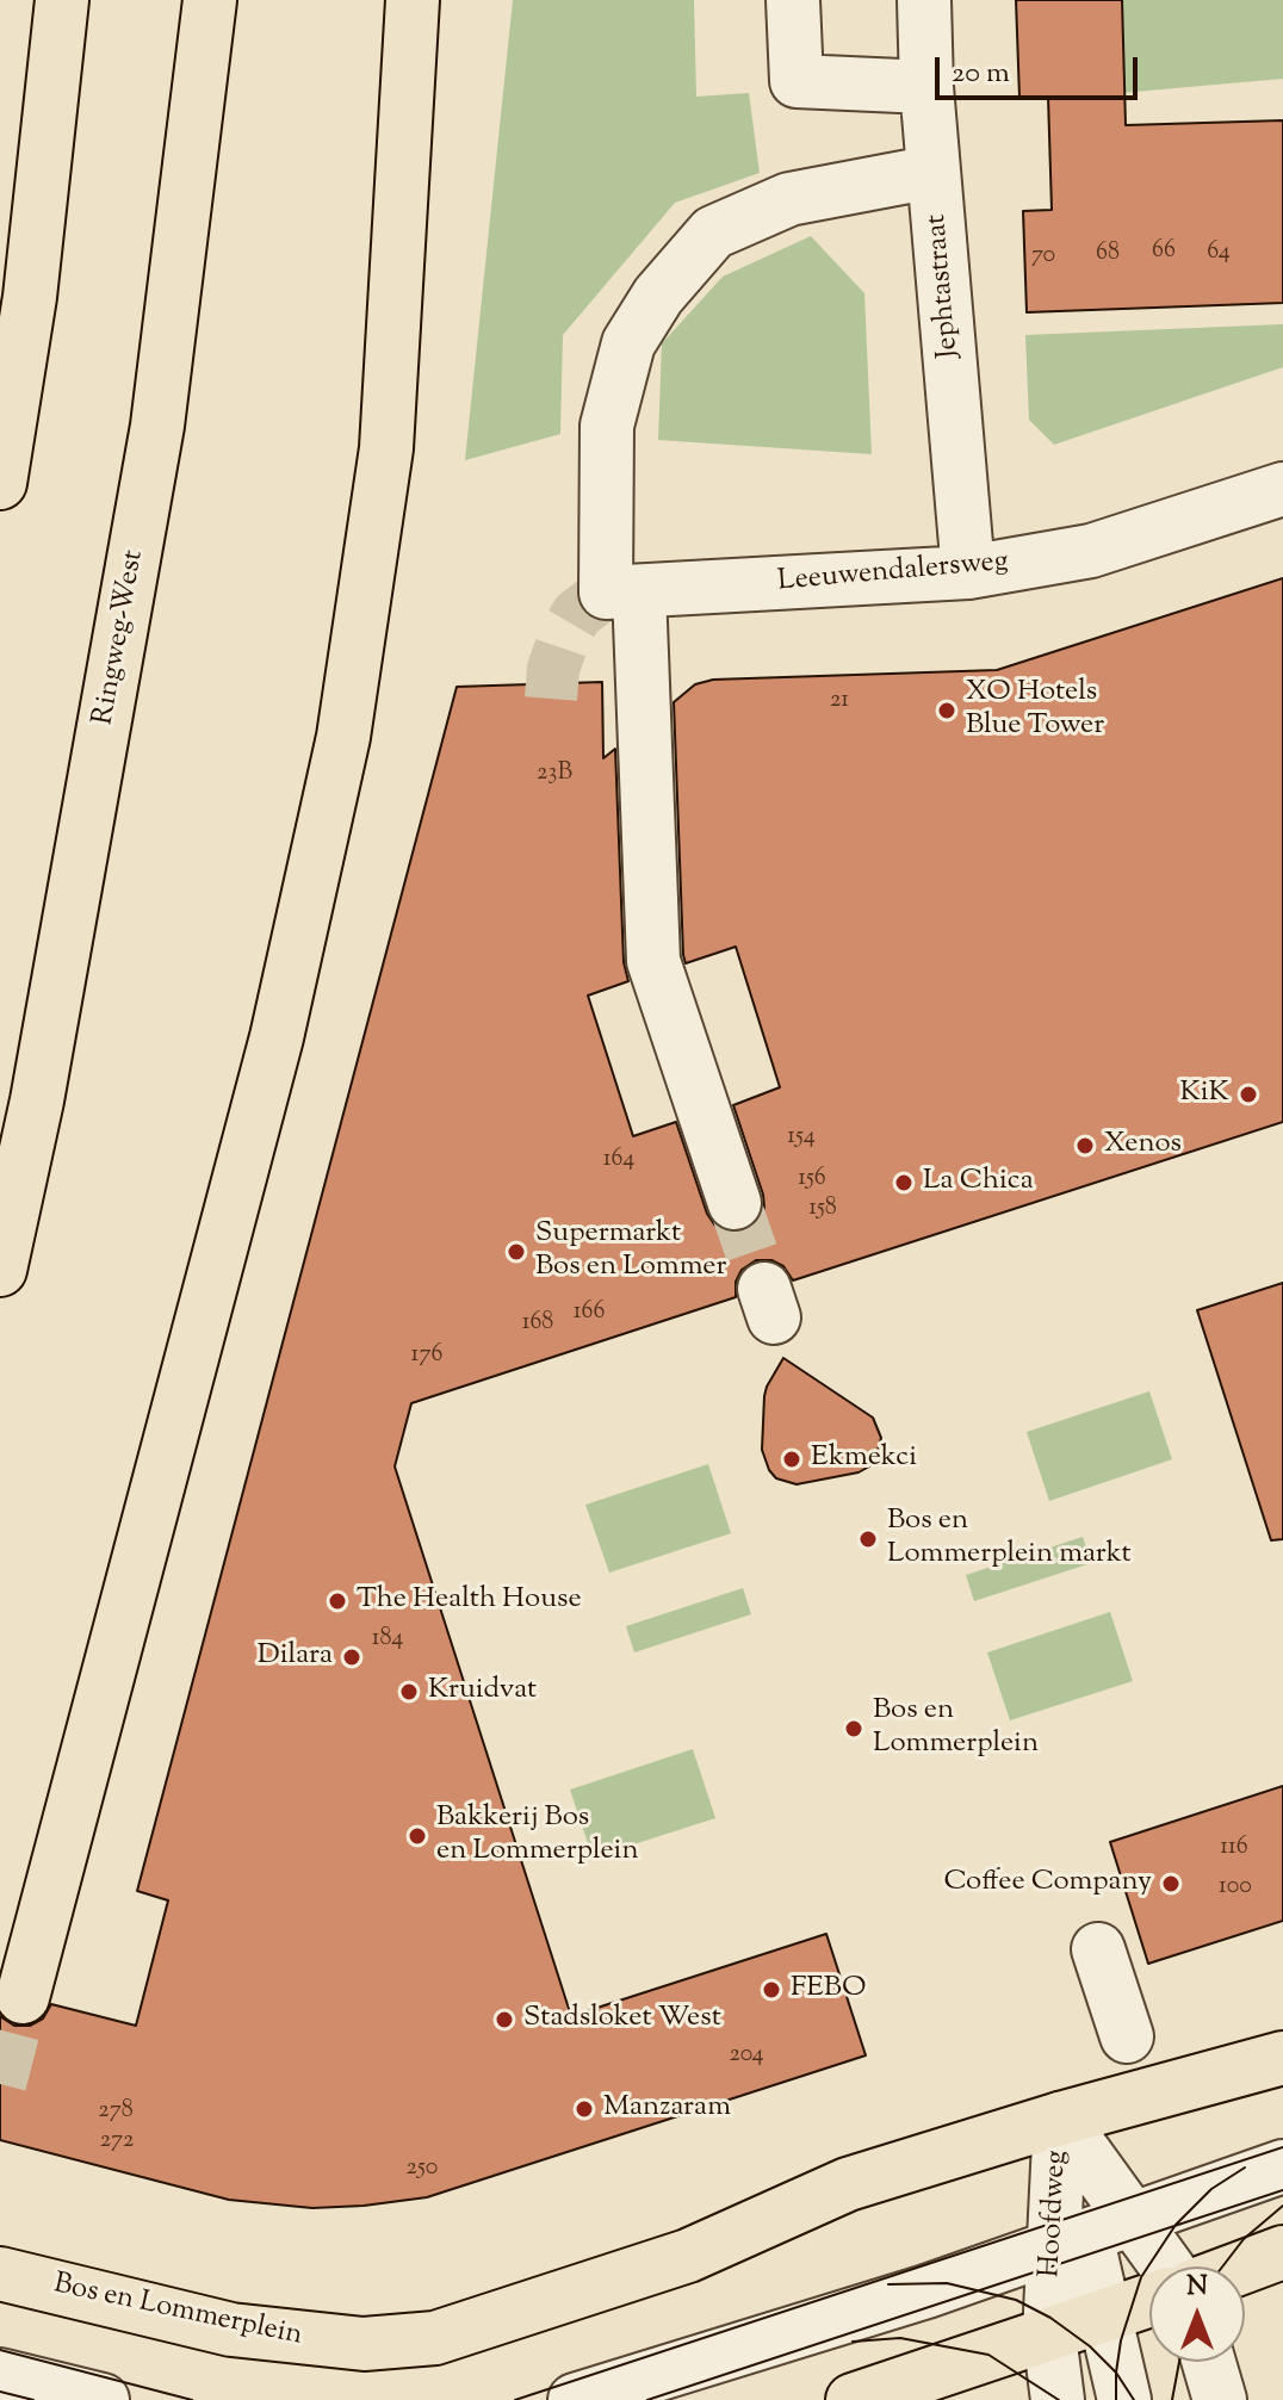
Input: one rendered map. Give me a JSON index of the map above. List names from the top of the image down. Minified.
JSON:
{"streets":{"main road":["Ringweg-West","Bos en Lommerplein"],"street":["Jephtastraat","Leeuwendalersweg","Hoofdweg"]},"crossings":[["Jephtastraat","Leeuwendalersweg"],["Hoofdweg","Bos en Lommerplein"]],"places":["XO Hotels Blue Tower","KiK","Xenos","La Chica","Supermarkt Bos en Lommer","Ekmekci","Bos en Lommerplein markt","The Health House","Dilara","Kruidvat","Bos en Lommerplein","Bakkerij Bos en Lommerplein","Coffee Company","FEBO","Stadsloket West","Manzaram"],"house_numbers":["66","64","68","70","21","23B","154","164","156","158","166","168","176","184","116","100","204","278","272","250"],"scale_bar":"20 m","north":"top"}
